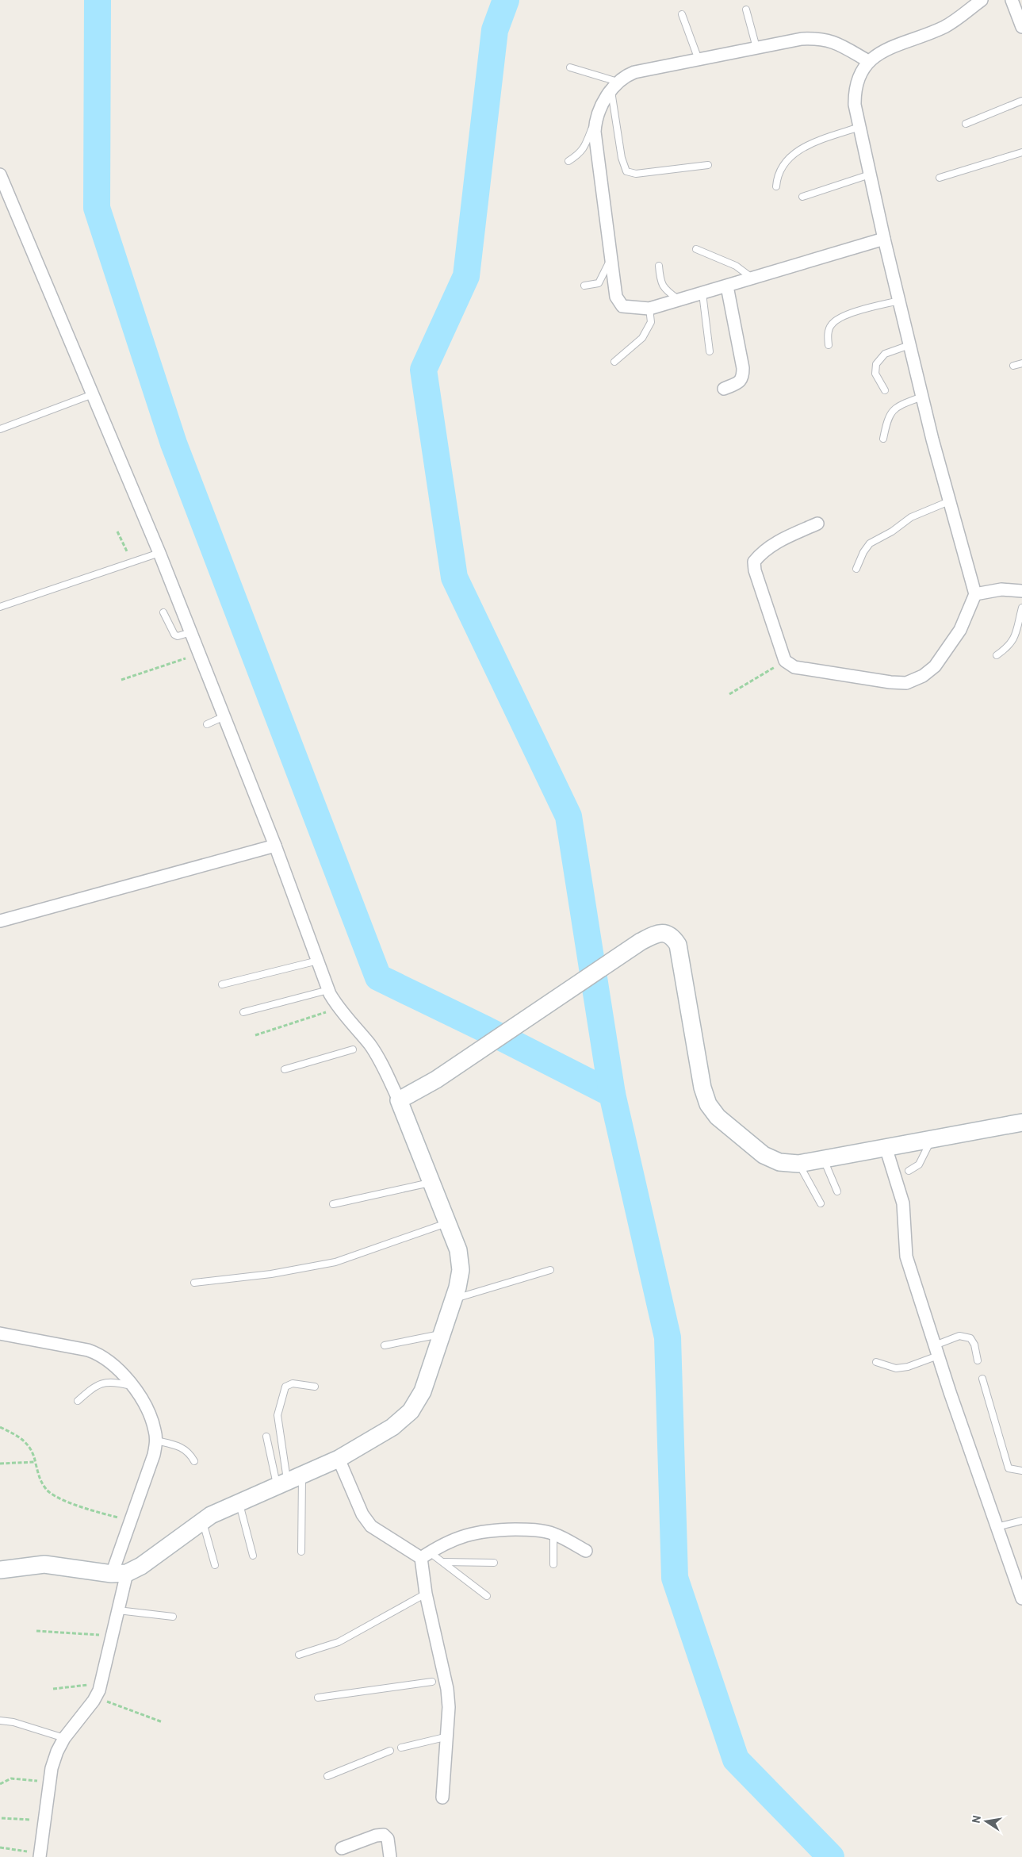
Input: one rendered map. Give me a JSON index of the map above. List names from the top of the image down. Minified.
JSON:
{"north":"left"}
